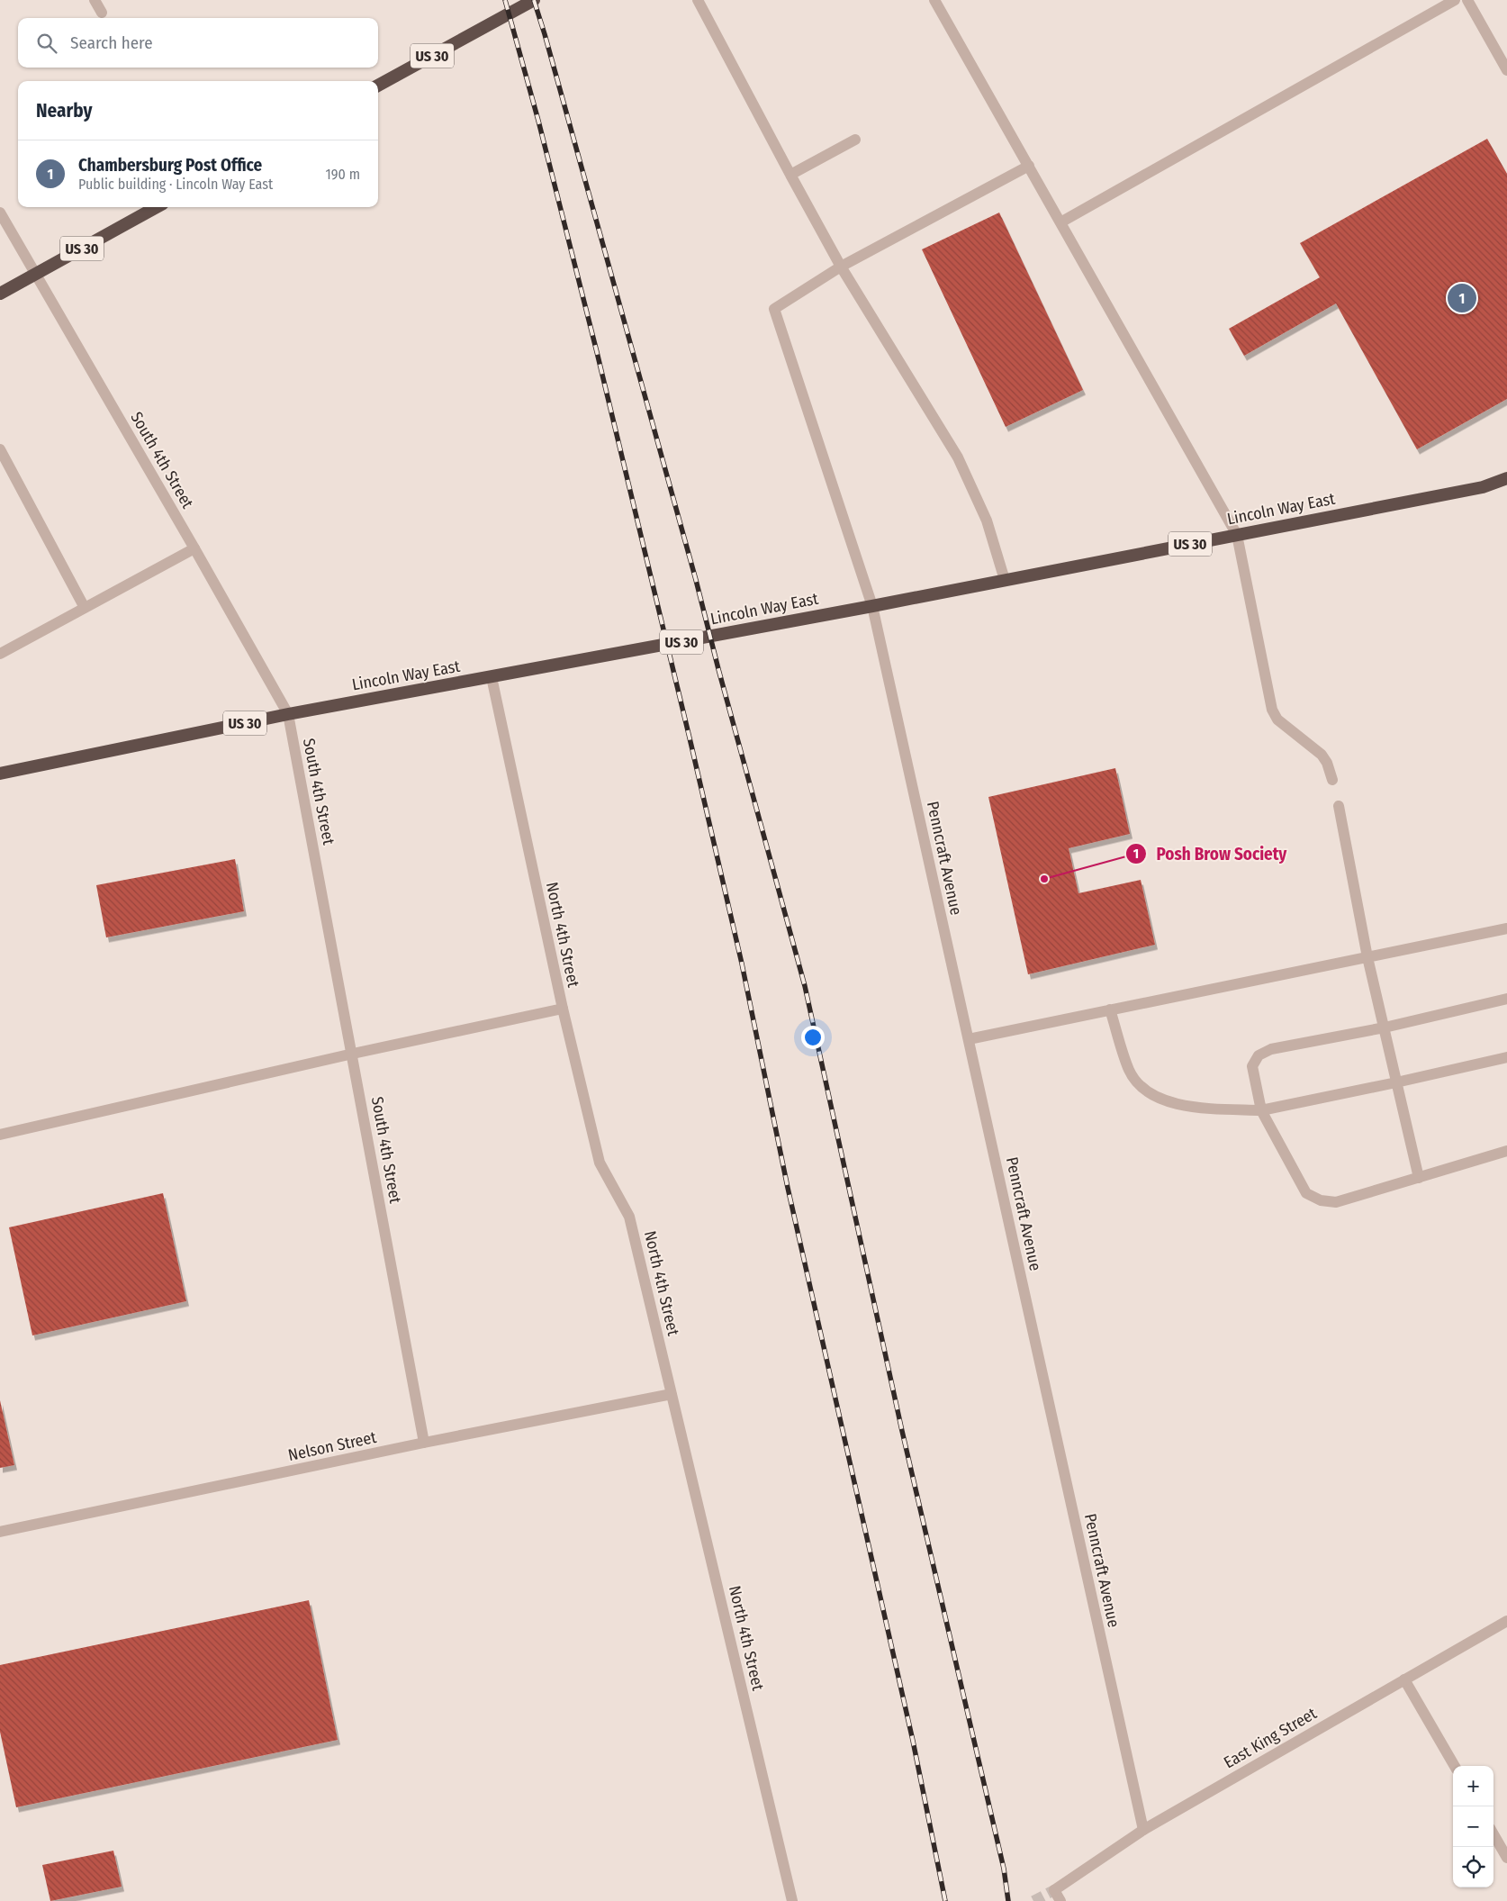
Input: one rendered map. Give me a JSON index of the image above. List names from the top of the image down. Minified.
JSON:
{"streets":{"highway":["US 30","Lincoln Way East"],"street":["South 4th Street","Penncraft Avenue","North 4th Street","Nelson Street","East King Street"]},"crossings":[["US 30","South 4th Street"],["South 4th Street","Lincoln Way East"],["South 4th Street","Nelson Street"],["Lincoln Way East","Penncraft Avenue"],["Lincoln Way East","North 4th Street"],["Penncraft Avenue","East King Street"],["North 4th Street","Nelson Street"]],"places":["Posh Brow Society"],"page":{"search":"Search here","heading":"Nearby","list":[{"mark":"1","name":"Chambersburg Post Office","note":"Public building · Lincoln Way East","value":"190 m"}],"pins":"1","map_buttons":["+","−"]}}
